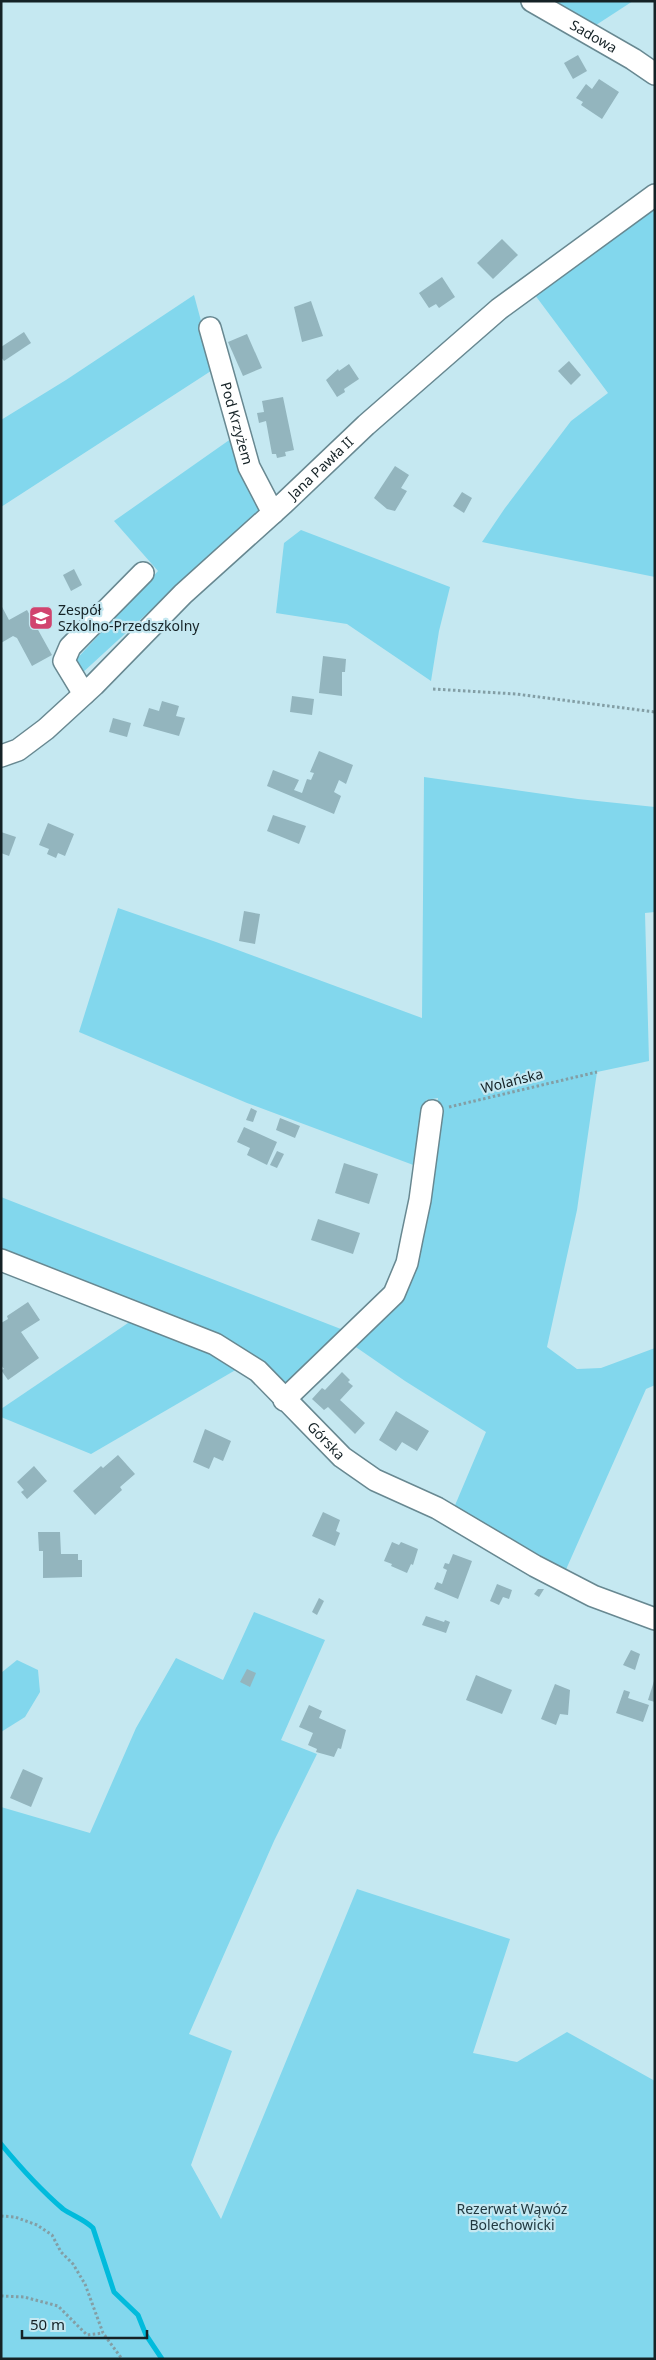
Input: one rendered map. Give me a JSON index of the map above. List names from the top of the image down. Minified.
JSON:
{"streets":{"street":["Sadowa","Pod Krzyżem","Jana Pawła II","Górska"],"path":["Wolańska"]},"crossings":[["Pod Krzyżem","Jana Pawła II"]],"parks":["Rezerwat Wąwóz Bolechowicki"],"places":{"school or university":["Zespół Szkolno-Przedszkolny"]},"scale_bar":"50 m"}
